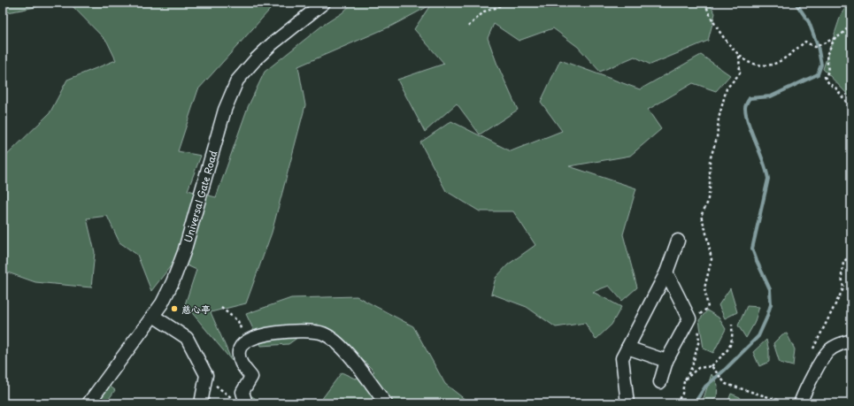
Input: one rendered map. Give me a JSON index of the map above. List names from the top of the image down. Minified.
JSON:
{"streets":{"street":["Universal Gate Road"]},"places":["慈心亭"]}
